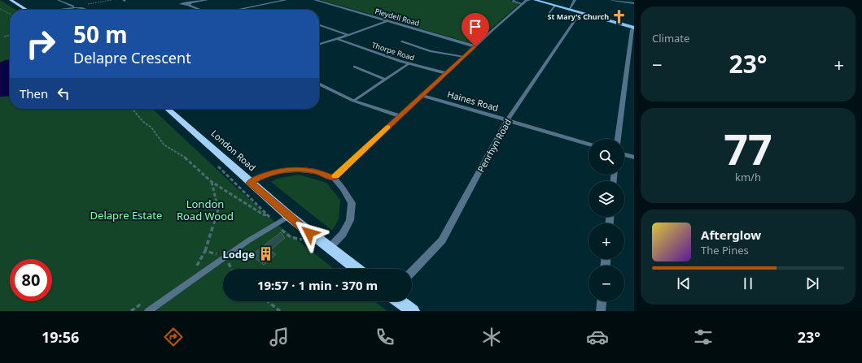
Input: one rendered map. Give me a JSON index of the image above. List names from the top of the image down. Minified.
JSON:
{"streets":{"highway":["London Road"],"street":["Pleydell Road","Thorpe Road","Haines Road","Penrhyn Road"]},"crossings":[["Haines Road","Penrhyn Road"]],"parks":["London Road Wood","Delapre Estate"],"places":{"church":["St Mary's Church"],"building":["Lodge"]},"page":{"tile":["Climate",["77","km/h"]],"turn":["50 m","Delapre Crescent"],"heat":["−","23°","+"],"then":"Then","map_buttons":["+","−"],"song":["Afterglow","The Pines"],"limit":"80","trip":"19:57 · 1 min · 370 m","tabs":["19:56","23°"]}}
